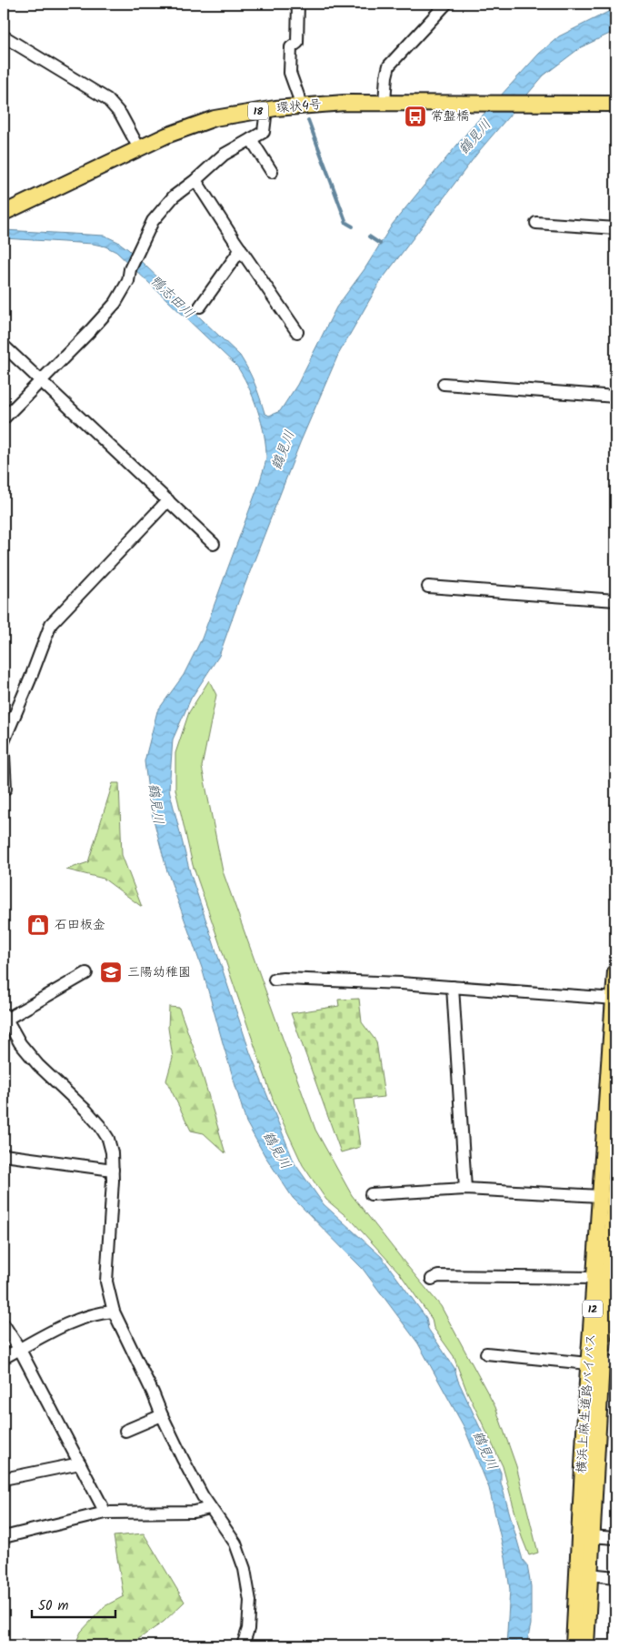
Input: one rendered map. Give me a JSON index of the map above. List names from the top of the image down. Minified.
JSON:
{"streets":{"main road":["環状4号","18","12","横浜上麻生道路バイパス"]},"water":["鶴見川","鴨志田川"],"places":{"bus stop":["常盤橋"],"shop":["石田板金"],"school or university":["三陽幼稚園"]},"scale_bar":"50 m"}
